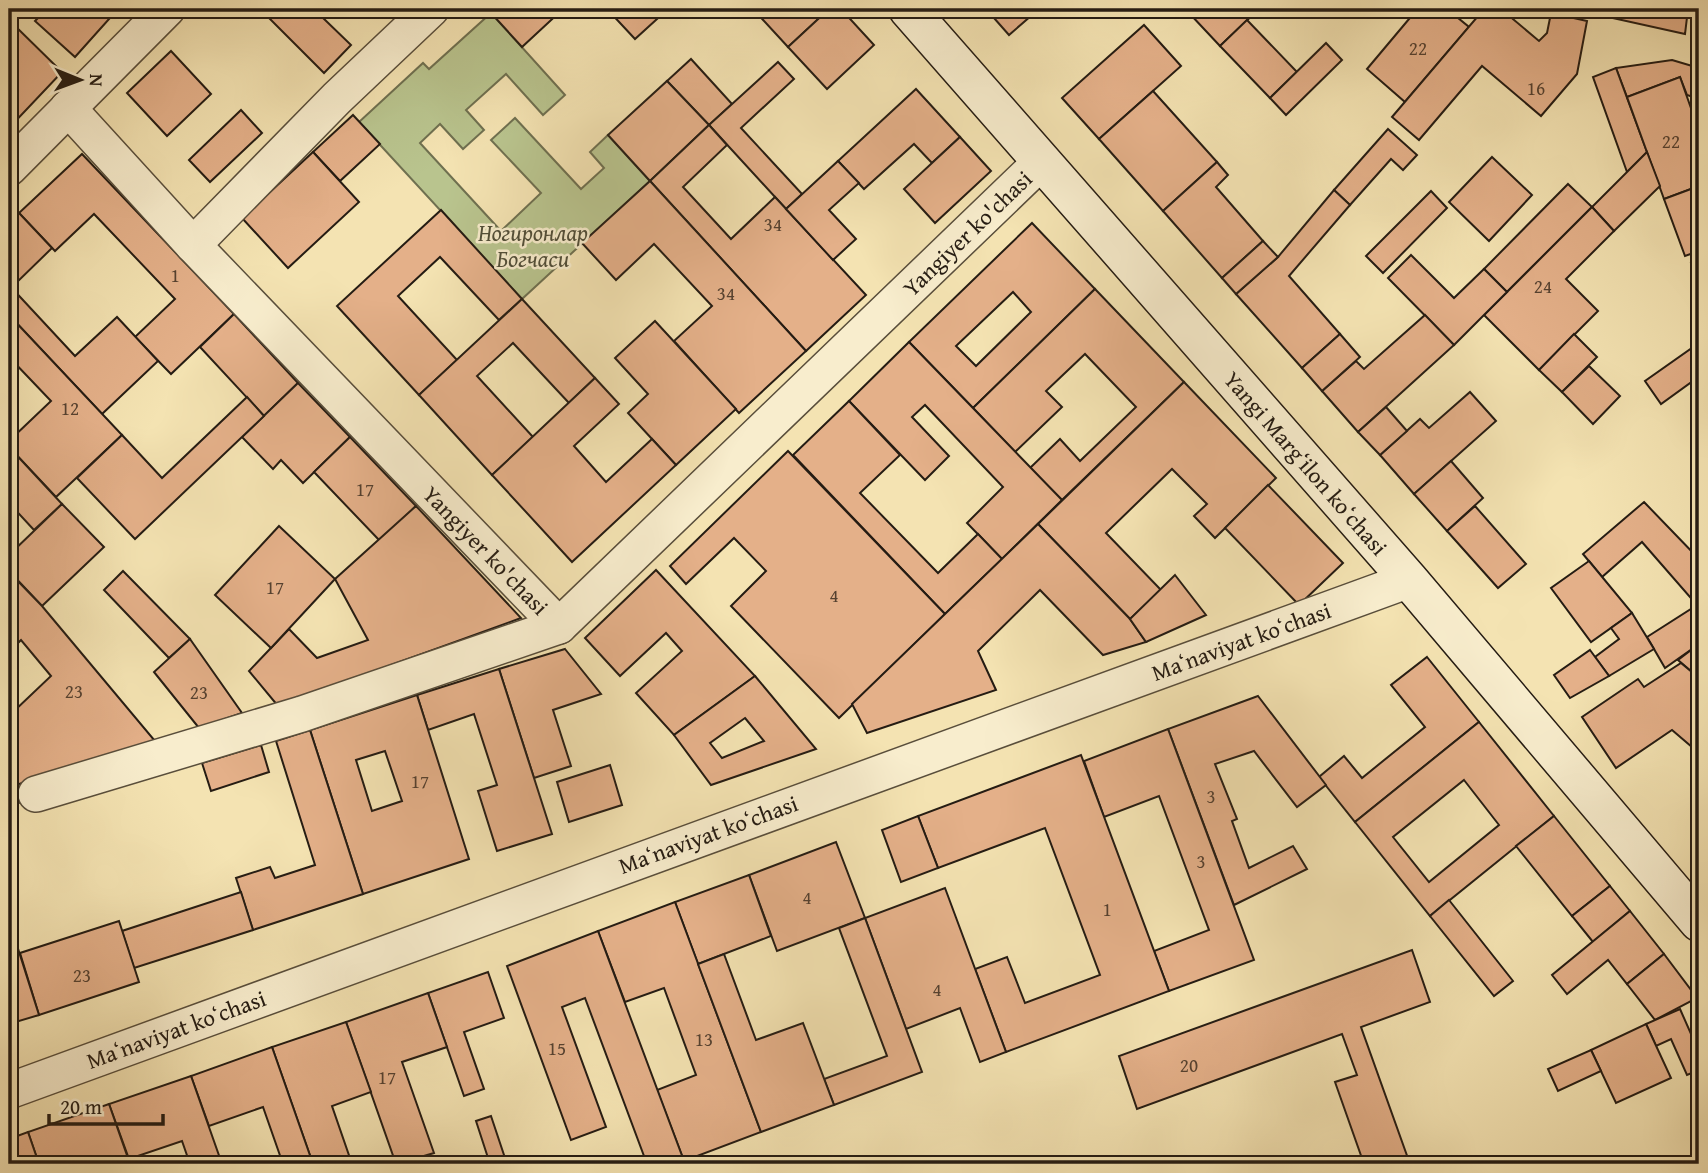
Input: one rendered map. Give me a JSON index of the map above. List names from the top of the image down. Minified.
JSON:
{"streets":{"main road":["Yangi Margʻilon koʻchasi"],"street":["Yangiyer ko'chasi","Maʻnaviyat koʻchasi"]},"crossings":[["Yangiyer ko'chasi","Yangi Margʻilon koʻchasi"],["Yangi Margʻilon koʻchasi","Maʻnaviyat koʻchasi"]],"parks":["Ногиронлар Богчаси"],"house_numbers":["22","16","22","34","1","24","34","12","17","17","4","23","23","17","3","3","4","1","23","4","13","15","20","17"],"scale_bar":"20 m","north":"right"}
